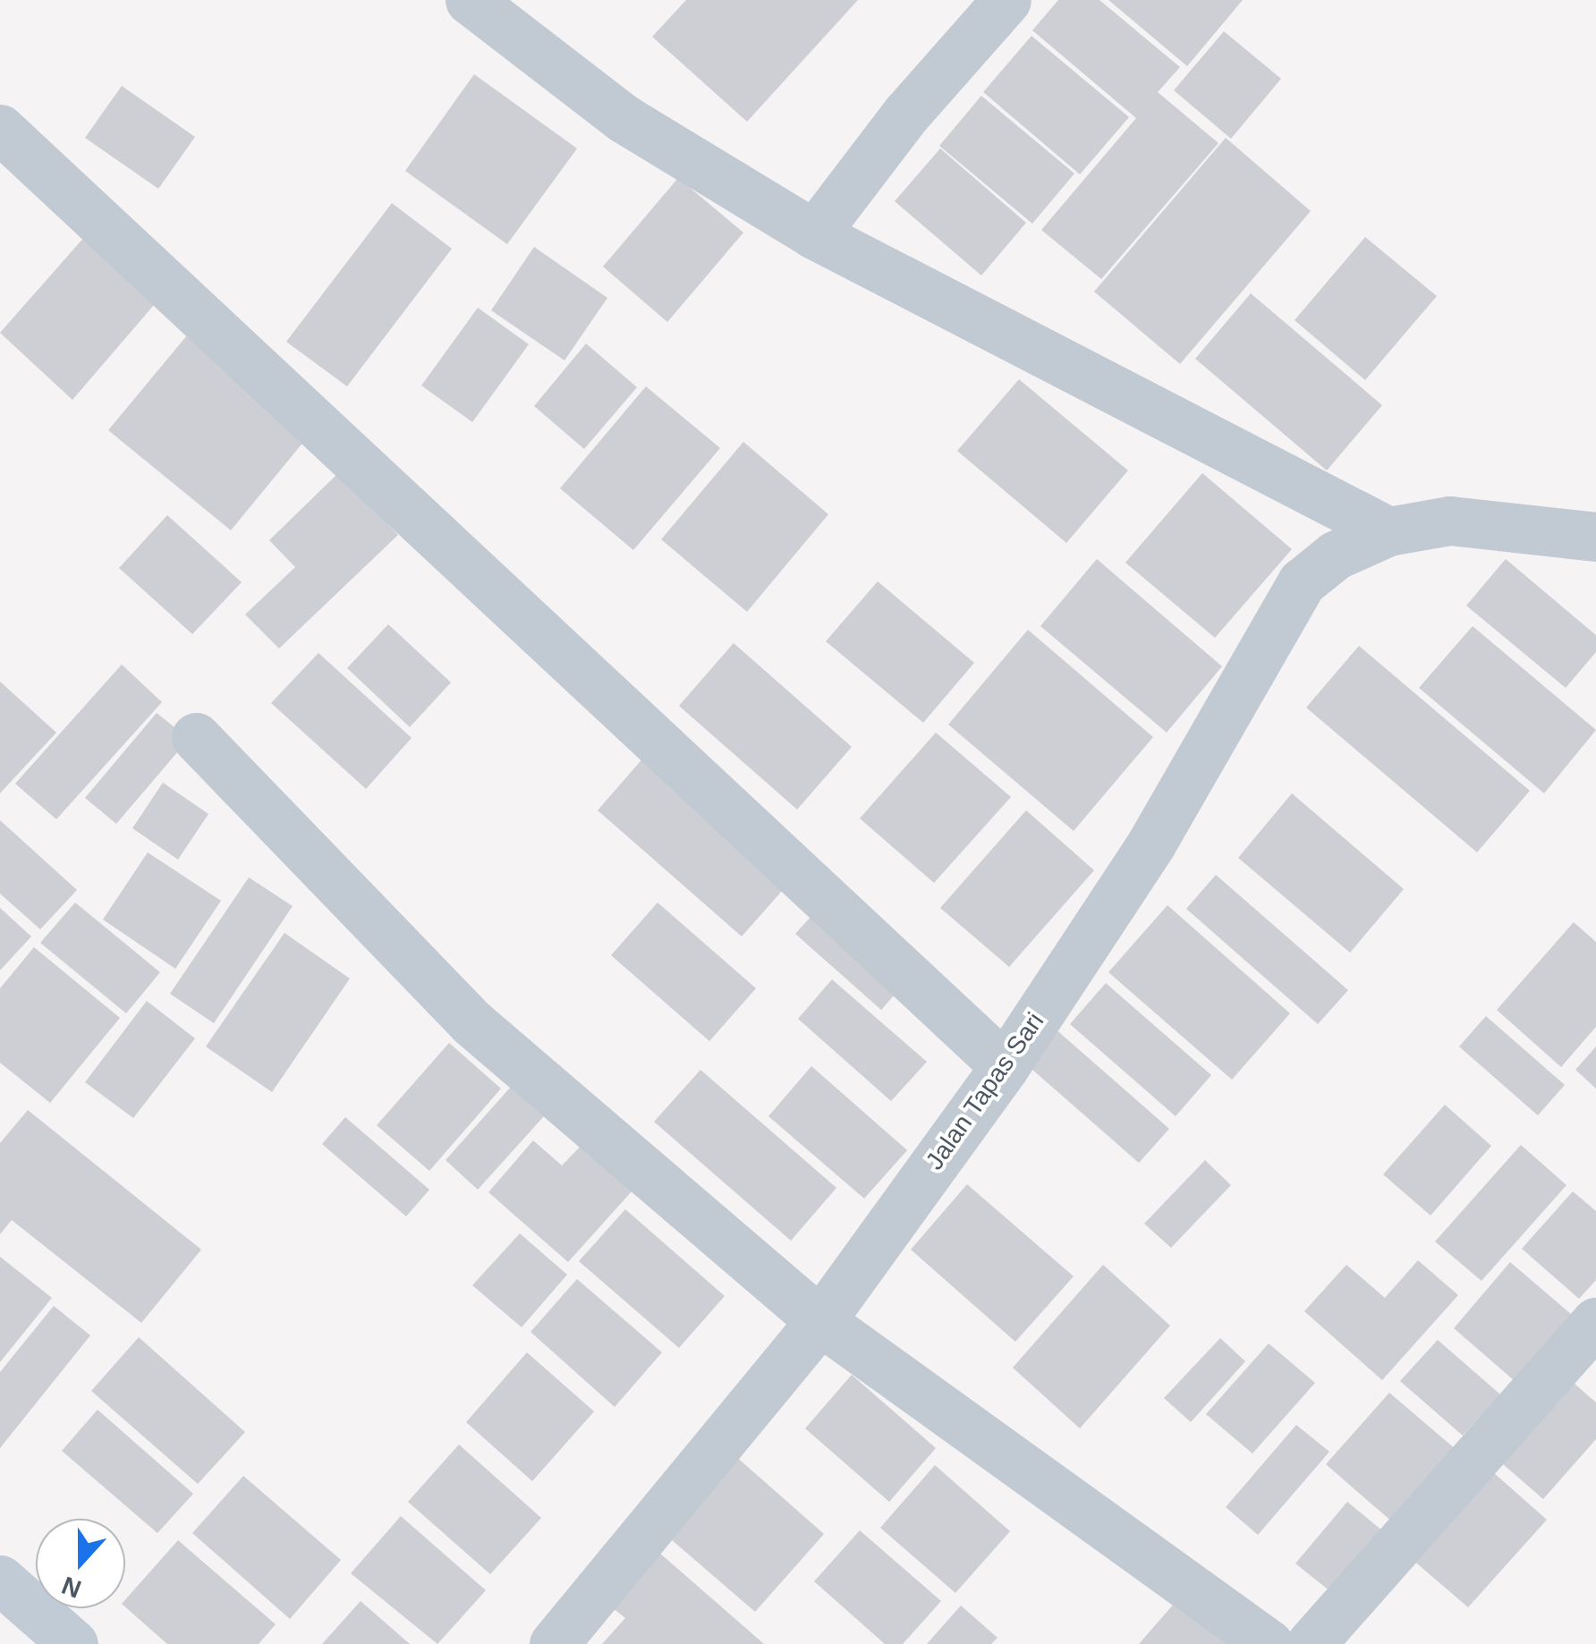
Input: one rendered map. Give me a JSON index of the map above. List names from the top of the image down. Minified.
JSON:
{"streets":{"street":["Jalan Tapas Sari"]},"north":"bottom"}
